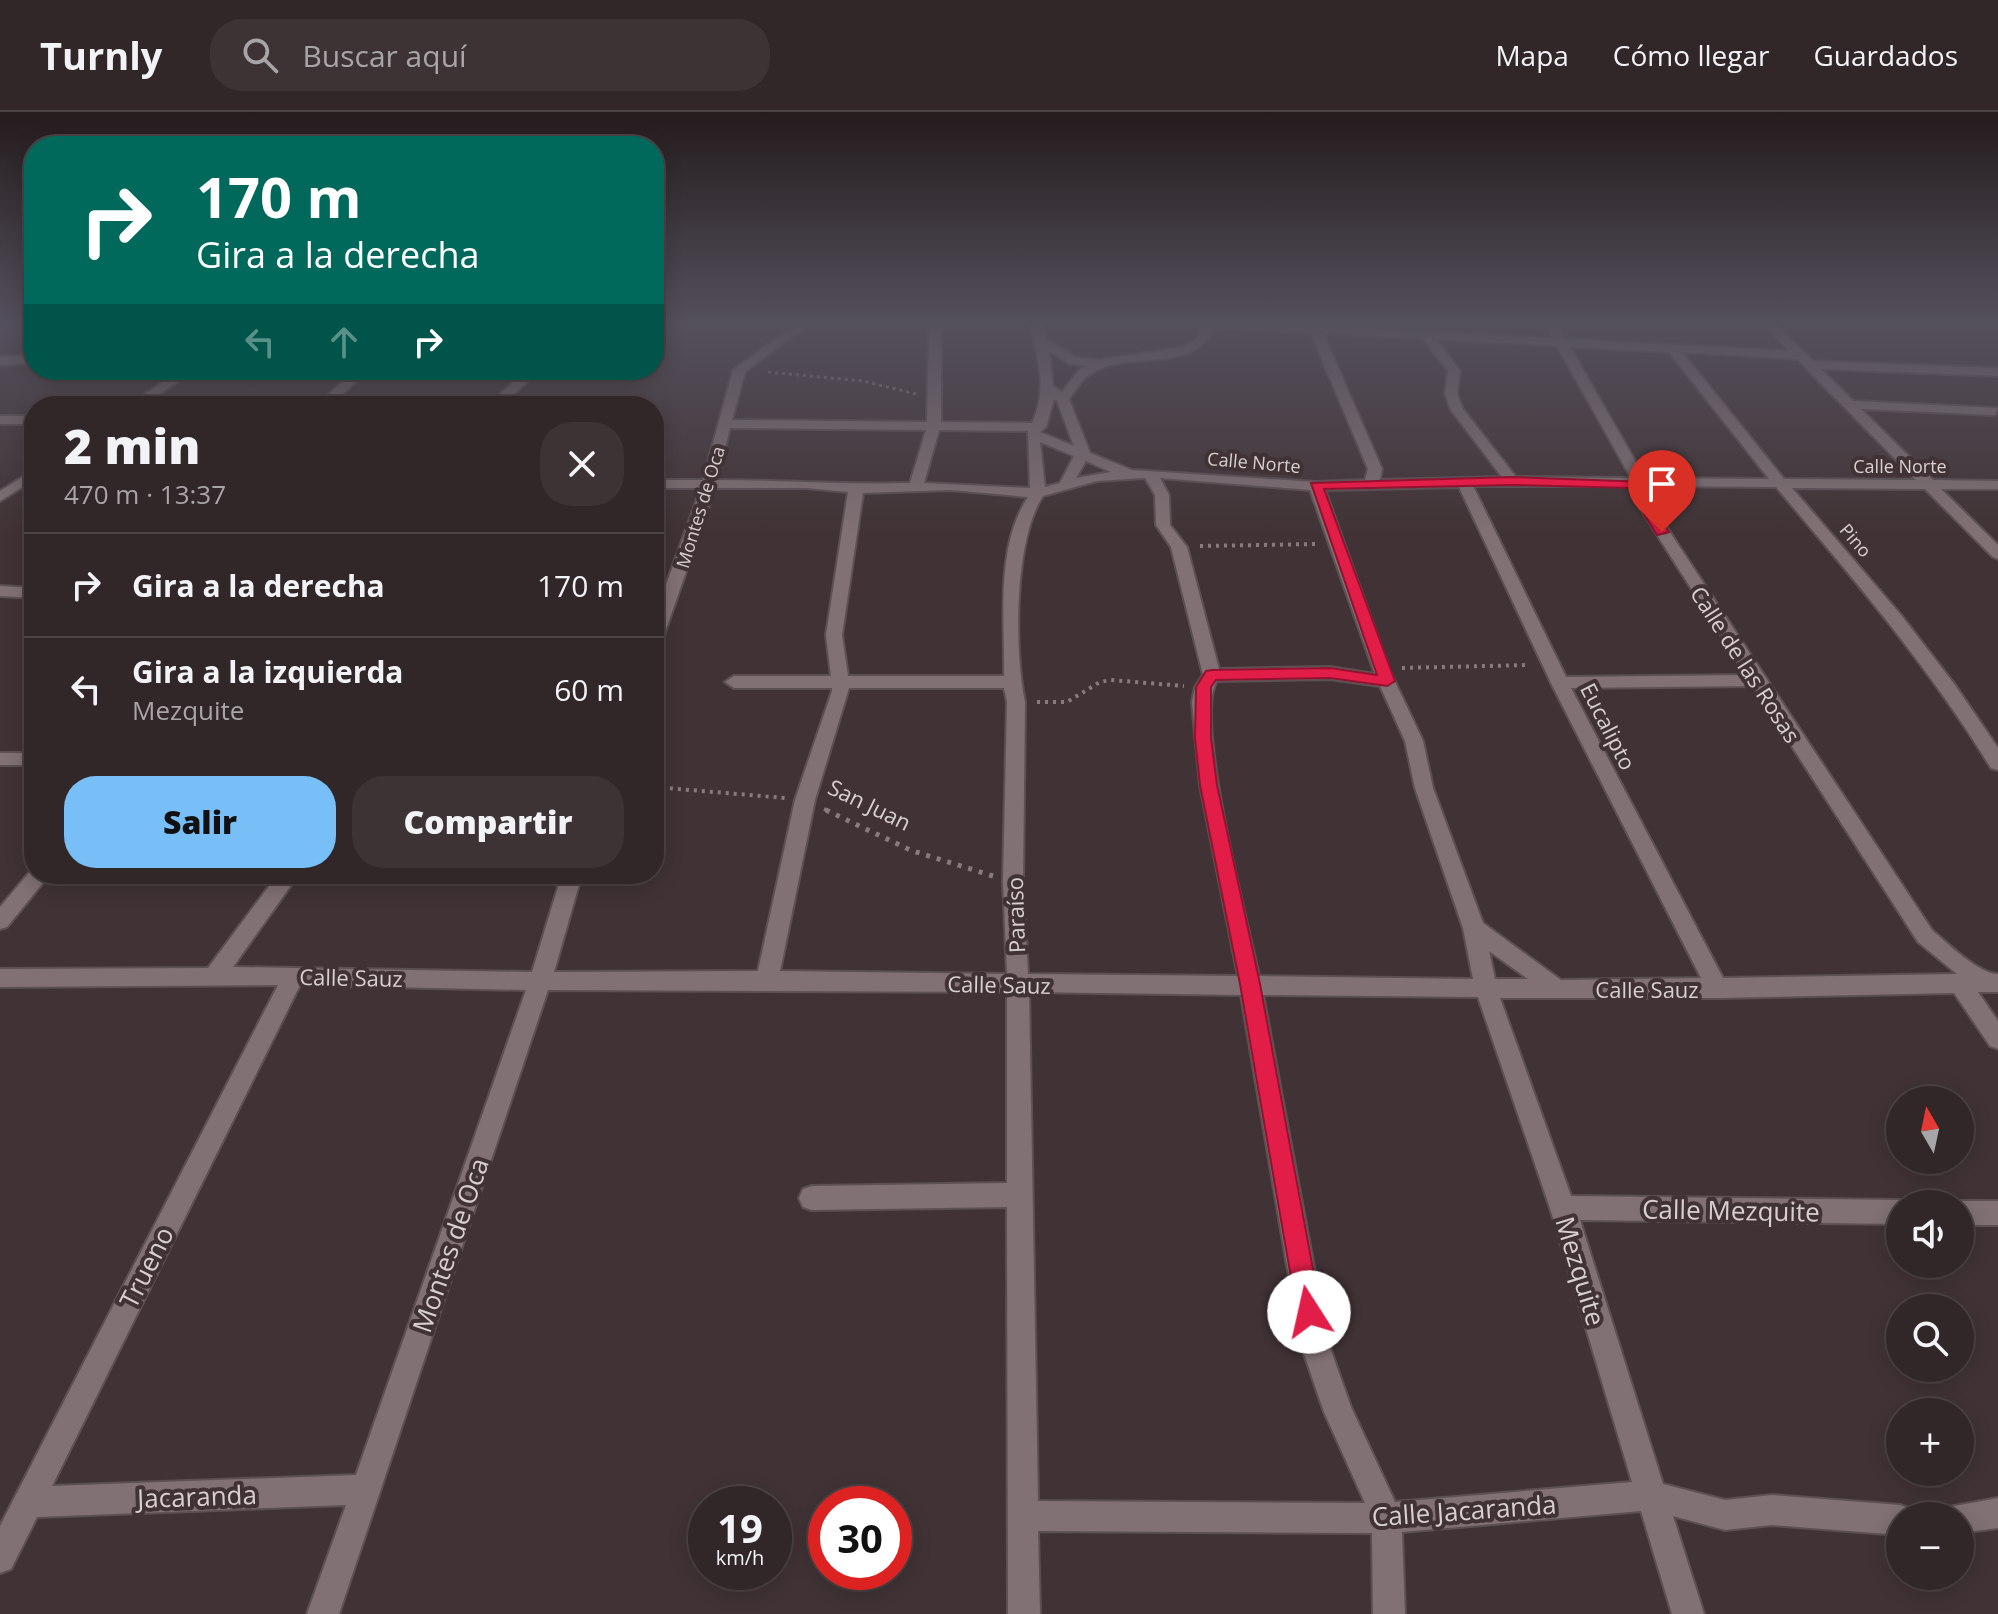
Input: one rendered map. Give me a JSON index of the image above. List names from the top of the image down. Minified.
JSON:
{"streets":{"street":["Calle Norte","Montes de Oca","Pino","Calle de las Rosas","Eucalipto","Paraíso","Calle Sauz","Calle Mezquite","Trueno","Mezquite","Jacaranda","Calle Jacaranda"],"path":["San Juan"]},"crossings":[["Calle Norte","Montes de Oca"],["Calle Norte","Pino"],["Calle Norte","Calle de las Rosas"],["Calle Norte","Eucalipto"],["Calle Norte","Paraíso"],["Calle Norte","Mezquite"],["Montes de Oca","Calle Sauz"],["Montes de Oca","Jacaranda"],["Eucalipto","Calle Sauz"],["San Juan","Paraíso"],["Paraíso","Calle Sauz"],["Paraíso","Calle Jacaranda"],["Calle Sauz","Trueno"],["Calle Sauz","Mezquite"],["Calle Mezquite","Mezquite"],["Trueno","Jacaranda"],["Mezquite","Calle Jacaranda"]],"north":"top","page":{"header":"Turnly","search":"Buscar aquí","nav":["Mapa","Cómo llegar","Guardados"],"turn":["170 m","Gira a la derecha"],"heading":["2 min","470 m · 13:37"],"list":[{"name":"Gira a la derecha","value":"170 m"},{"name":"Gira a la izquierda","note":"Mezquite","value":"60 m"}],"buttons":["Salir","Compartir"],"map_buttons":["+","−"],"speed":"19 km/h","limit":"30"}}
